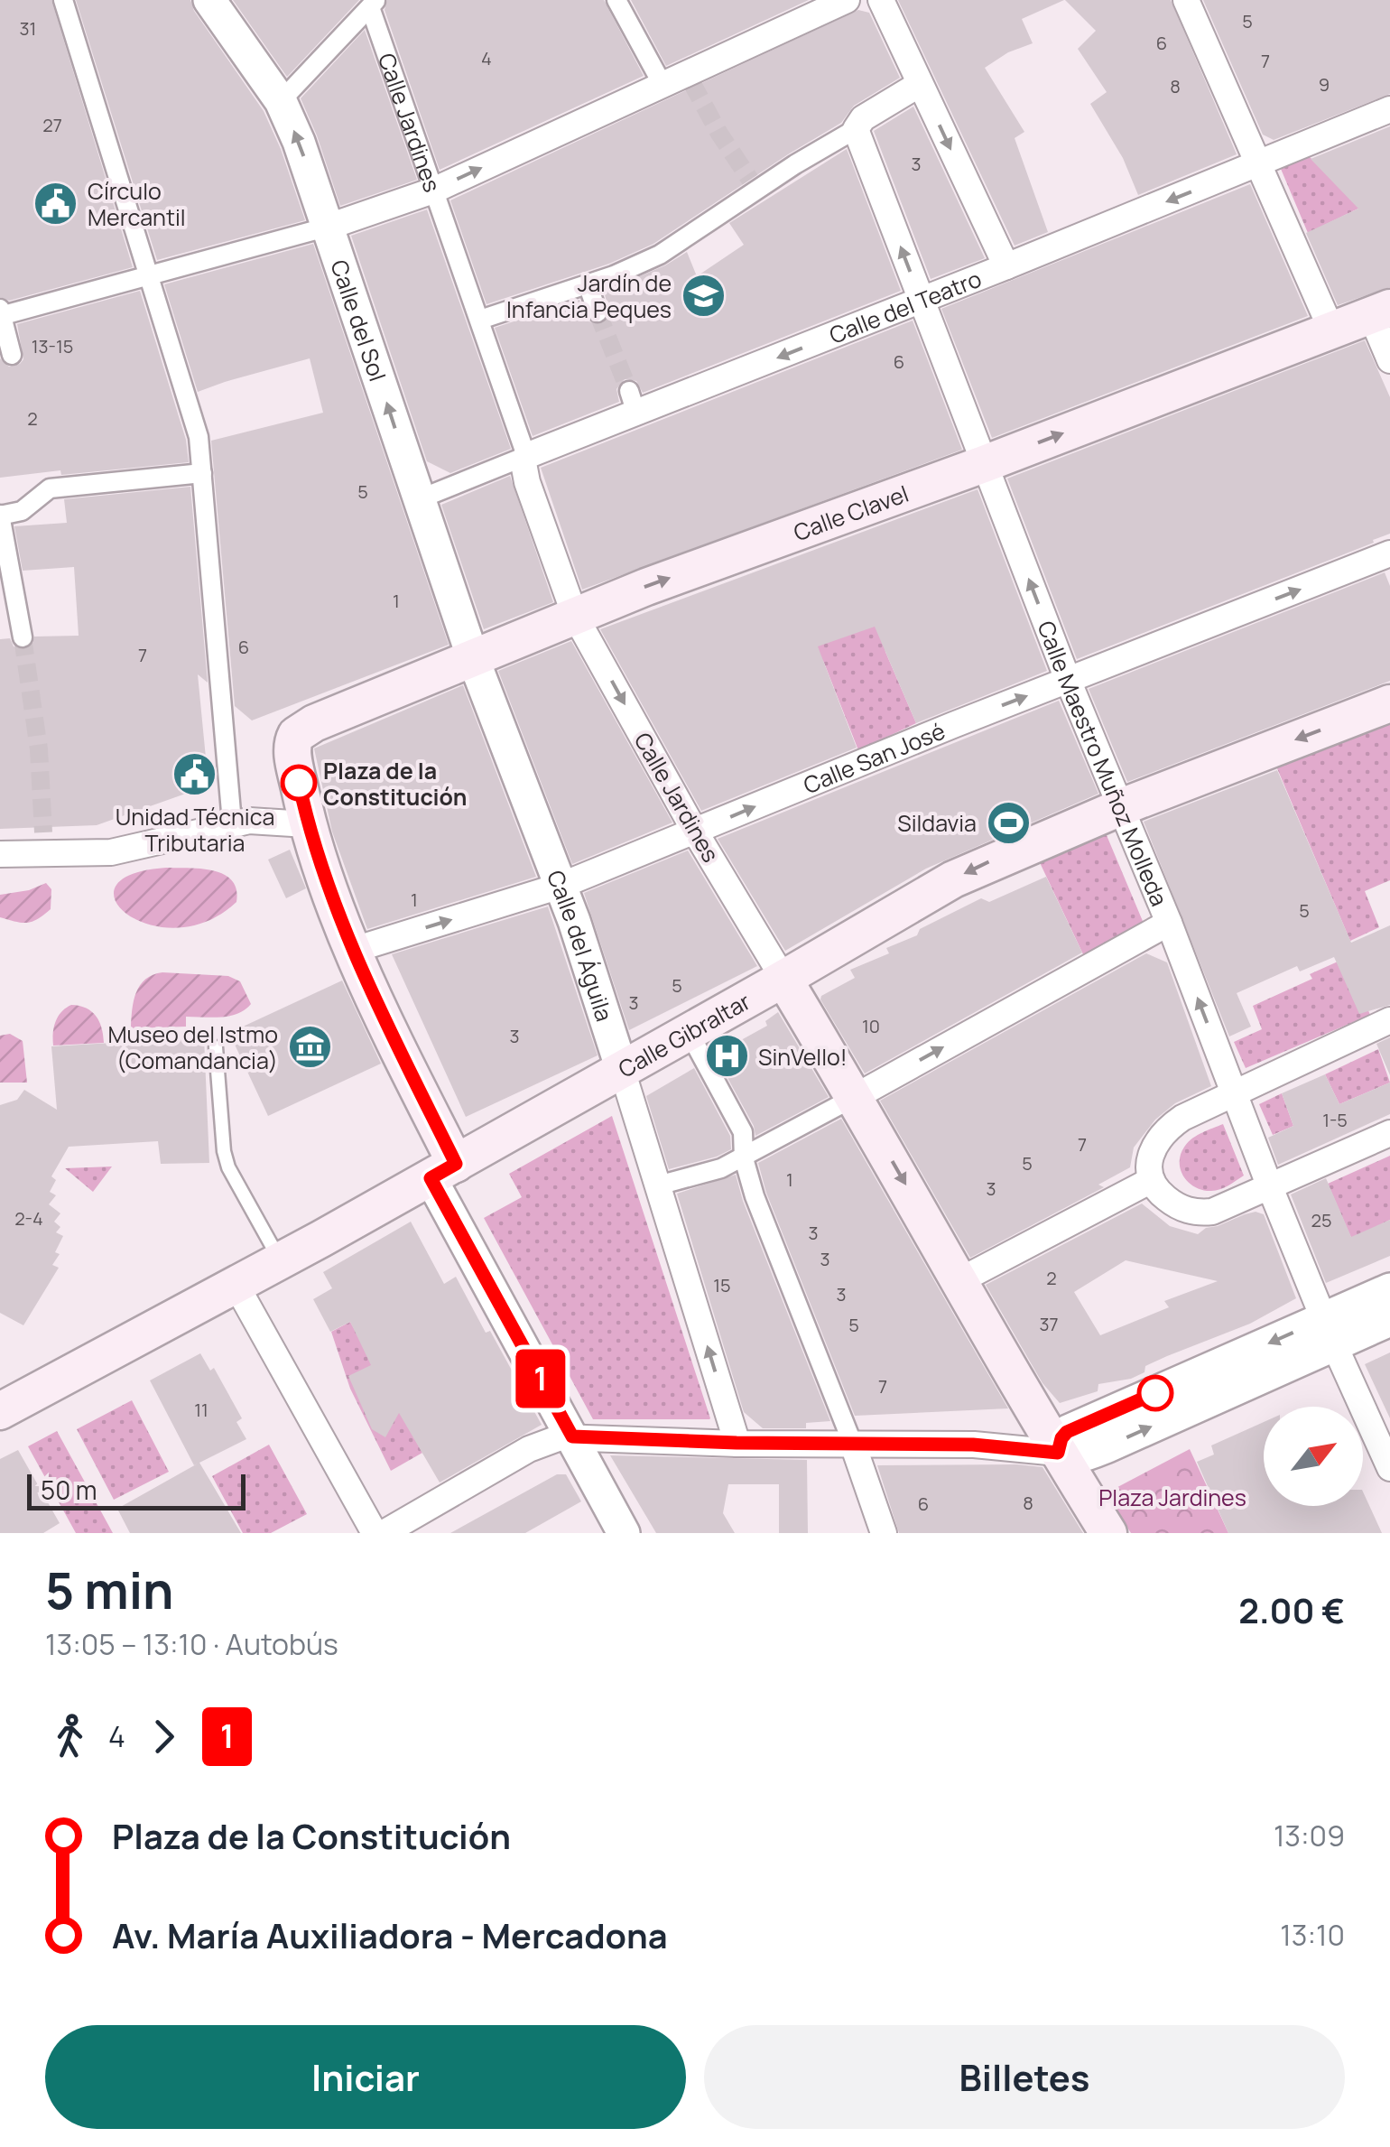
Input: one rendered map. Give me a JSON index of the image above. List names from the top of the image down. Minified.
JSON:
{"streets":{"main road":["Calle Jardines","Calle Clavel","Calle Gibraltar"],"street":["Calle del Teatro","Calle del Sol","Calle San José","Calle Maestro Muñoz Molleda","Calle del Águila"]},"crossings":[["Calle Jardines","Calle del Teatro"],["Calle Jardines","Calle Clavel"],["Calle Jardines","Calle San José"],["Calle Jardines","Calle Gibraltar"],["Calle del Teatro","Calle del Sol"],["Calle del Teatro","Calle Maestro Muñoz Molleda"],["Calle del Sol","Calle Clavel"],["Calle del Sol","Calle del Águila"],["Calle Clavel","Calle Maestro Muñoz Molleda"],["Calle Clavel","Calle del Águila"],["Calle San José","Calle Maestro Muñoz Molleda"],["Calle San José","Calle del Águila"],["Calle Maestro Muñoz Molleda","Calle Gibraltar"],["Calle del Águila","Calle Gibraltar"]],"one_way":["Calle Clavel","Calle San José","Calle Gibraltar"],"parks":["Plaza Jardines"],"places":{"public building":["Círculo Mercantil","Unidad Técnica Tributaria"],"school or university":["Jardín de Infancia Peques"],"other":["Plaza de la Constitución"],"sports":["Sildavia"],"museum":["Museo del Istmo (Comandancia)"],"hospital":["SinVello!"]},"lines":["bus line 1"],"house_numbers":["5","31","6","4","7","9","8","27","3","13-15","6","2","5","1","6","7","1","5","5","3","10","3","1-5","7","5","1","3","2-4","25","3","3","2","15","3","37","5","7","11","8","6"],"scale_bar":"50 m","north":"top right","page":{"on_map":"1","scale":"50 m","heading":["5 min","13:05 – 13:10 · Autobús","2.00 €"],"legs":["4","1"],"list":[{"name":"Plaza de la Constitución","value":"13:09"},{"name":"Av. María Auxiliadora - Mercadona","value":"13:10"}],"buttons":["Iniciar","Billetes"]}}
